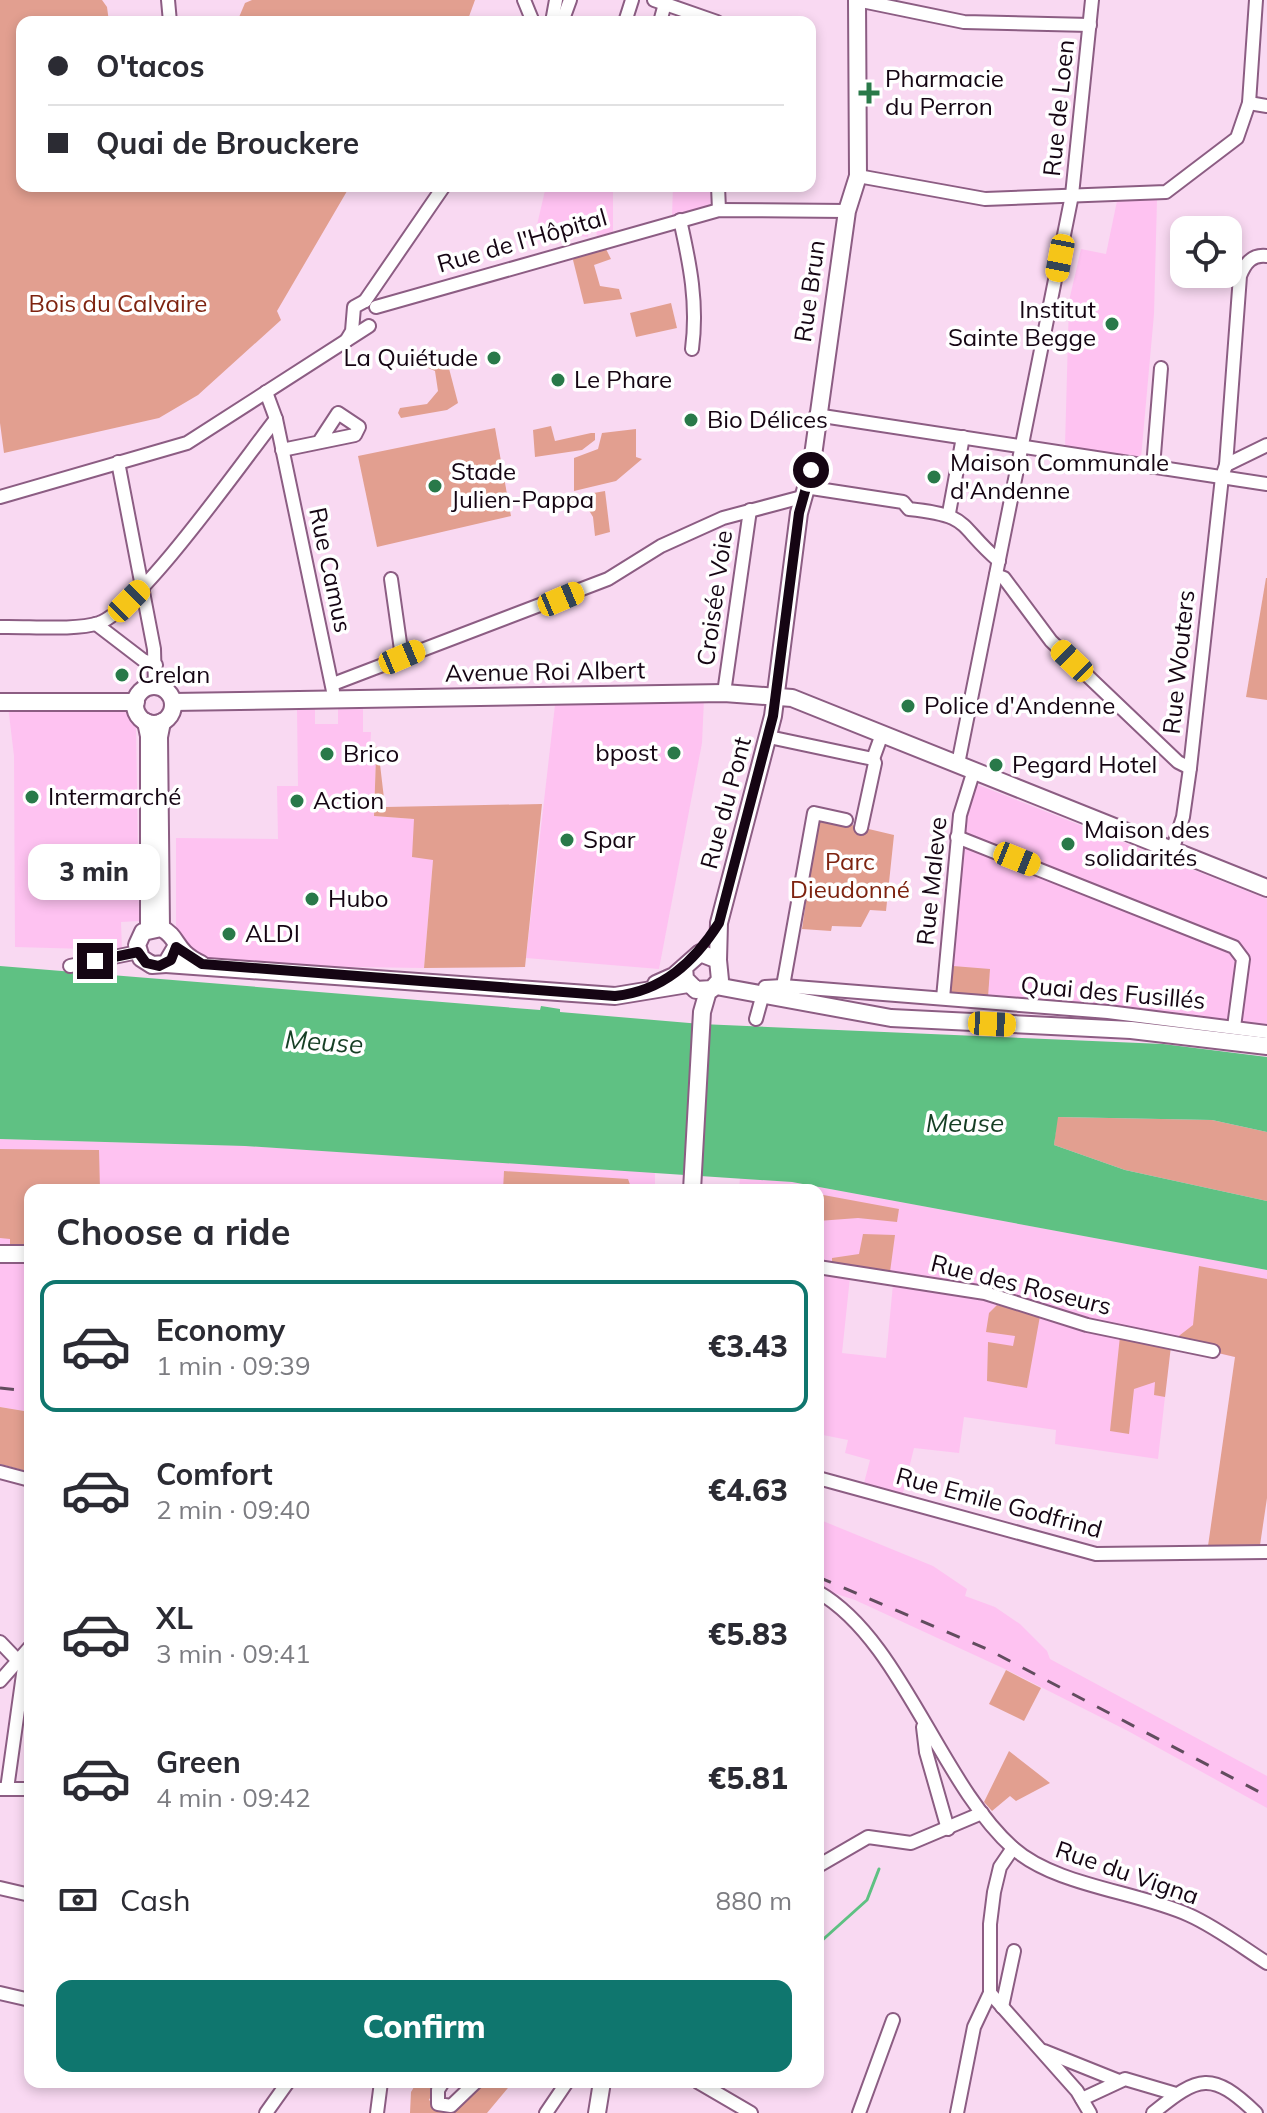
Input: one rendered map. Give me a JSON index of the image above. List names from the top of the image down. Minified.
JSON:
{"streets":{"main road":["Rue Brun","Avenue Roi Albert","Rue du Pont"],"street":["Rue de Loen","Rue de l'Hôpital","Rue Camus","Croisée Voie","Rue Wouters","Rue Maleve","Quai des Fusillés","Rue des Roseurs","Rue Emile Godfrind","Rue du Vigna"]},"crossings":[["Rue de Loen","Avenue Roi Albert"],["Rue de l'Hôpital","Rue Brun"],["Rue Brun","Rue du Pont"],["Rue Camus","Avenue Roi Albert"],["Croisée Voie","Avenue Roi Albert"],["Rue Wouters","Avenue Roi Albert"],["Avenue Roi Albert","Rue du Pont"],["Avenue Roi Albert","Rue Maleve"],["Rue Maleve","Quai des Fusillés"]],"water":["Meuse"],"parks":["Bois du Calvaire","Parc Dieudonné"],"places":{"health":["Pharmacie du Perron"],"other":["Institut Sainte Begge","La Quiétude","Le Phare","Bio Délices","Maison Communale d'Andenne","Stade Julien-Pappa","Crelan","Police d'Andenne","bpost","Brico","Pegard Hotel","Intermarché","Action","Spar","Maison des solidarités","Hubo","ALDI"]},"page":{"banner":["O'tacos","Quai de Brouckere"],"bubble":"3 min","heading":"Choose a ride","list":[{"name":"Economy","note":"1 min · 09:39","value":"€3.43"},{"name":"Comfort","note":"2 min · 09:40","value":"€4.63"},{"name":"XL","note":"3 min · 09:41","value":"€5.83"},{"name":"Green","note":"4 min · 09:42","value":"€5.81"}],"pay":["Cash","880 m"],"buttons":"Confirm"}}
